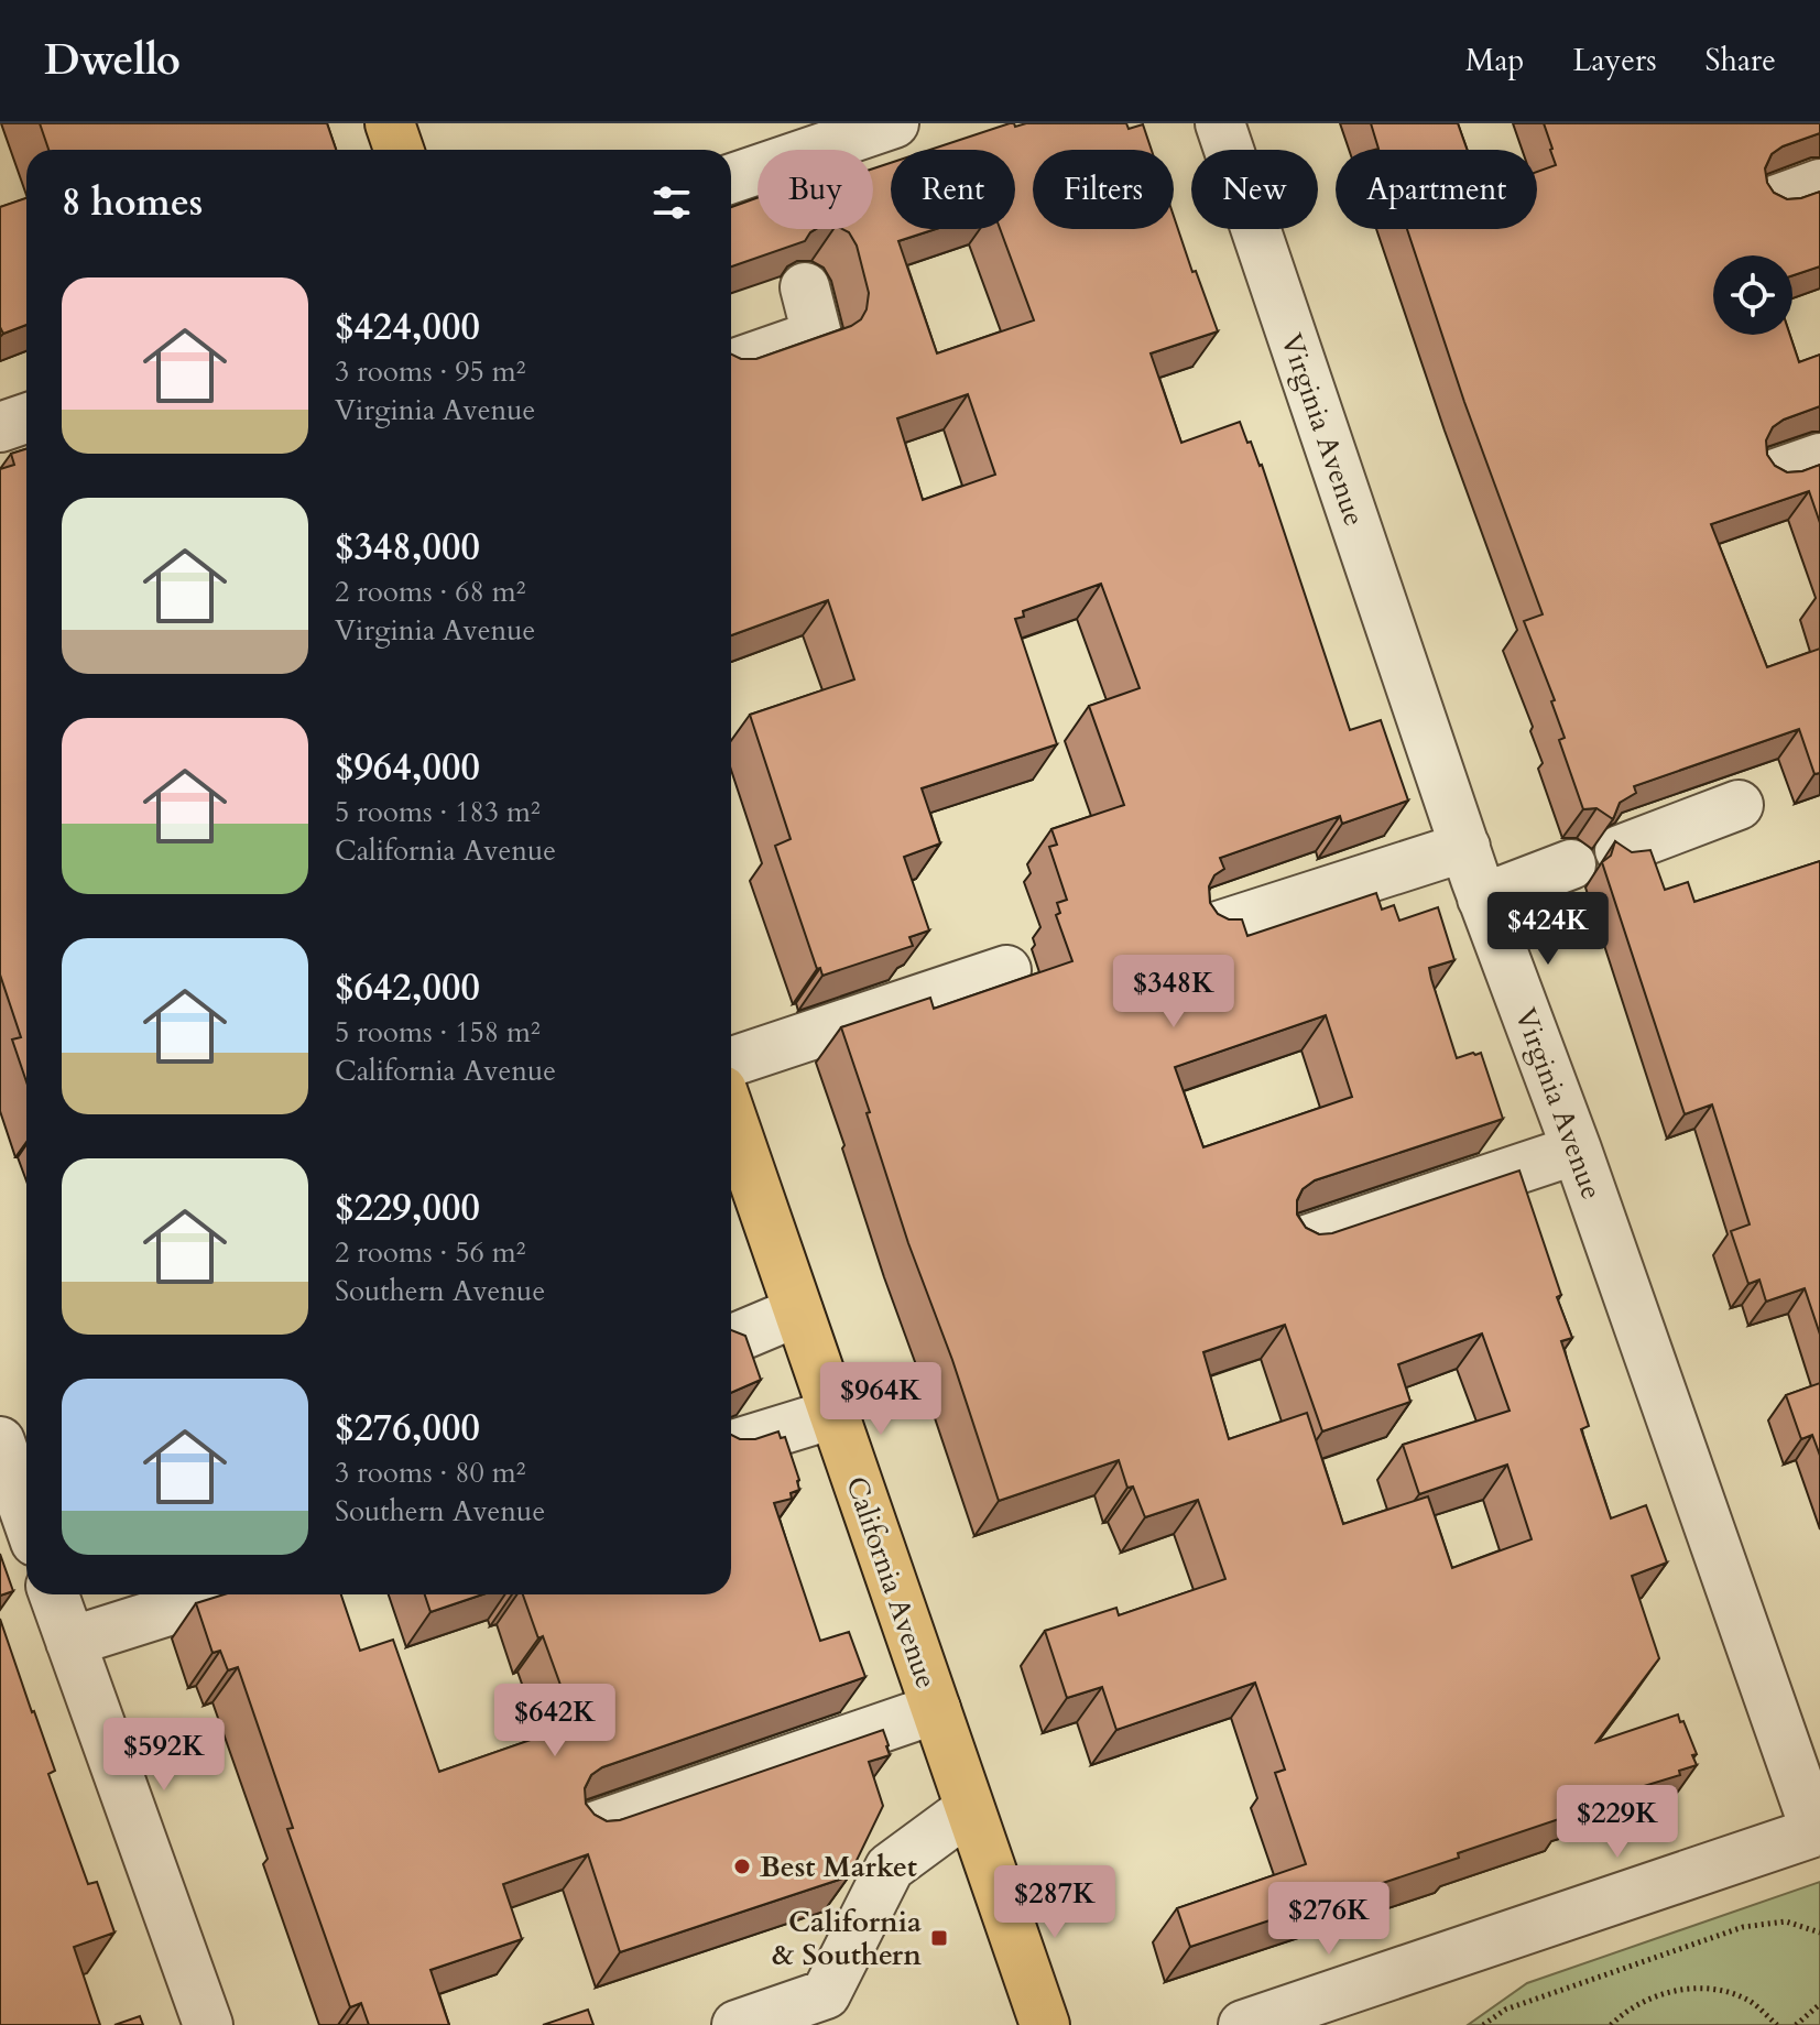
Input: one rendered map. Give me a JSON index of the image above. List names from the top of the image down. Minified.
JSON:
{"streets":{"main road":["California Avenue"],"street":["Virginia Avenue"]},"places":{"other":["Best Market"],"transit":["California & Southern"]},"page":{"header":"Dwello","nav":["Map","Layers","Share"],"chip":["Buy","Rent","Filters","New","Apartment"],"heading":"8 homes","list":[{"name":"$424,000","note":"3 rooms · 95 m² · Virginia Avenue"},{"name":"$348,000","note":"2 rooms · 68 m² · Virginia Avenue"},{"name":"$964,000","note":"5 rooms · 183 m² · California Avenue"},{"name":"$642,000","note":"5 rooms · 158 m² · California Avenue"},{"name":"$229,000","note":"2 rooms · 56 m² · Southern Avenue"},{"name":"$276,000","note":"3 rooms · 80 m² · Southern Avenue"}],"price":["$424K","$348K","$964K","$642K","$592K","$229K","$287K","$276K"]}}
